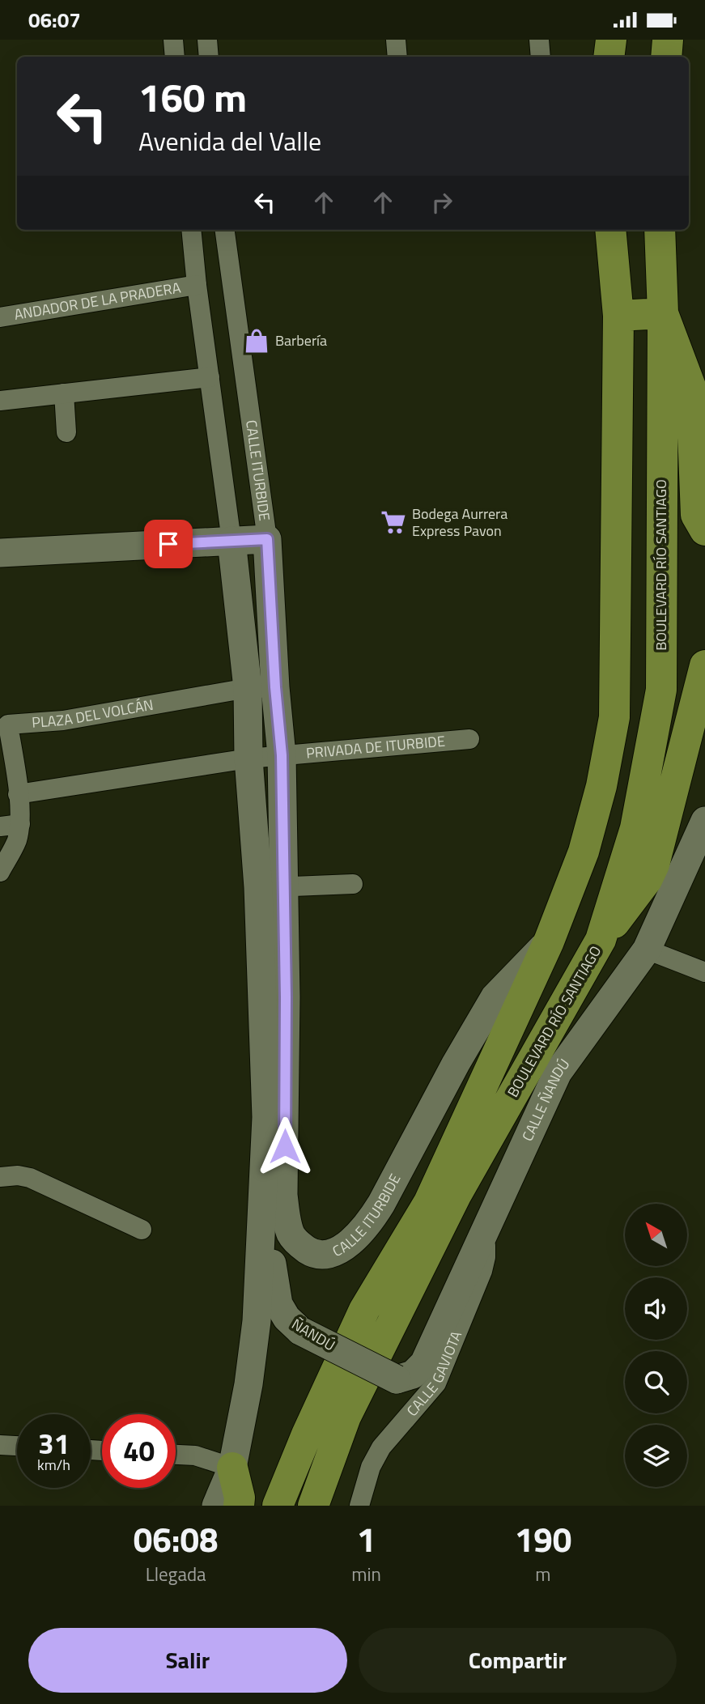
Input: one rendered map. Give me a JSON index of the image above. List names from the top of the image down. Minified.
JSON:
{"streets":{"main road":["BOULEVARD RÍO SANTIAGO"],"street":["ANDADOR DE LA PRADERA","CALLE ITURBIDE","PLAZA DEL VOLCÁN","PRIVADA DE ITURBIDE","CALLE ÑANDÚ","ÑANDÚ","CALLE GAVIOTA"]},"crossings":[["ANDADOR DE LA PRADERA","CALLE ITURBIDE"],["CALLE ITURBIDE","PLAZA DEL VOLCÁN"],["CALLE ITURBIDE","PRIVADA DE ITURBIDE"],["CALLE ITURBIDE","ÑANDÚ"],["CALLE ÑANDÚ","ÑANDÚ"],["CALLE ÑANDÚ","CALLE GAVIOTA"]],"places":{"shop":["Barbería"],"supermarket":["Bodega Aurrera Express Pavon"]},"north":"top left","page":{"status":"06:07","turn":["160 m","Avenida del Valle"],"speed":"31 km/h","limit":"40","eta":["06:08","Llegada","1","min","190","m"],"buttons":["Salir","Compartir"]}}
